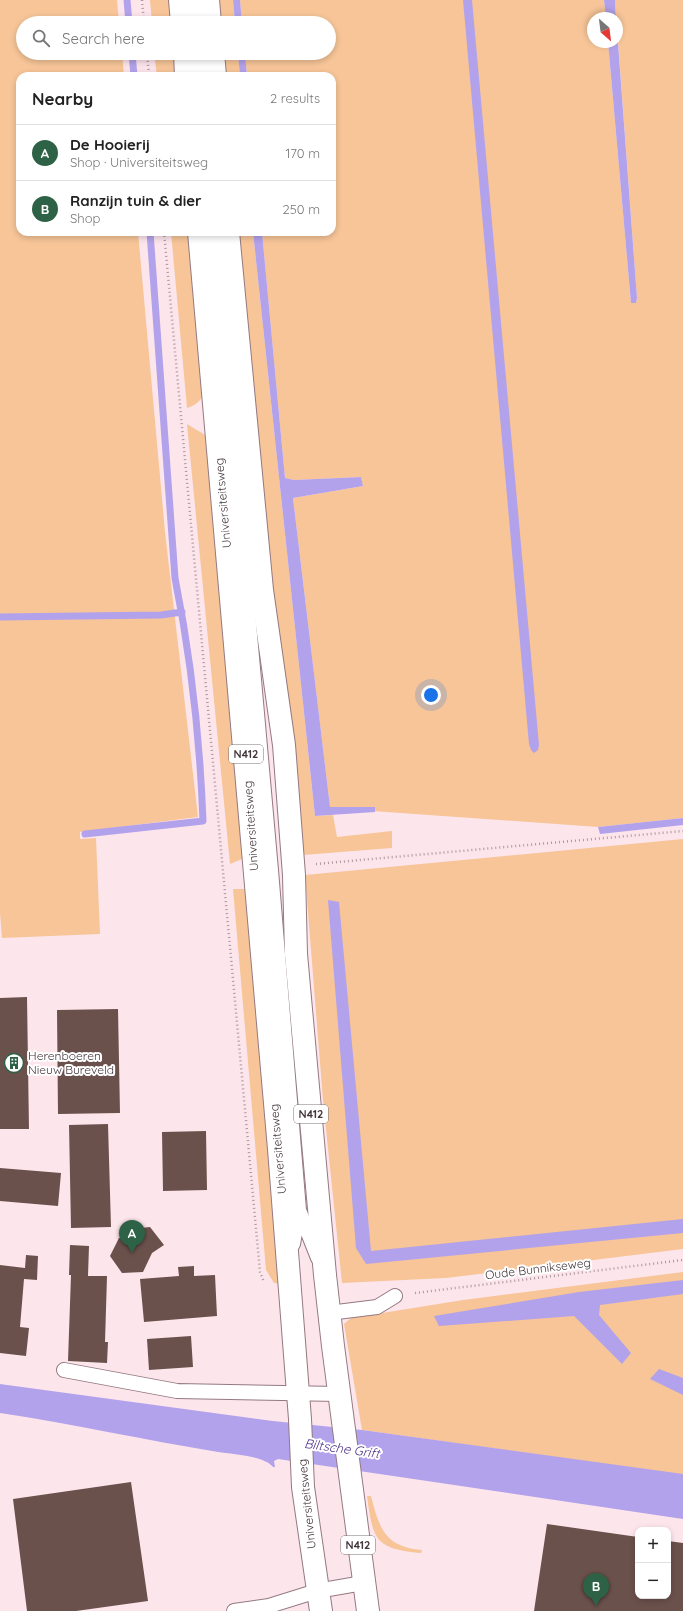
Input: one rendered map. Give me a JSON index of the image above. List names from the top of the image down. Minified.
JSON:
{"streets":{"main road":["Universiteitsweg","N412"],"path":["Oude Bunnikseweg"]},"water":["Biltsche Grift"],"places":{"building":["Herenboeren Nieuw Bureveld"]},"north":"bottom right","page":{"search":"Search here","heading":["Nearby","2 results"],"list":[{"mark":"A","name":"De Hooierij","note":"Shop · Universiteitsweg","value":"170 m"},{"mark":"B","name":"Ranzijn tuin & dier","note":"Shop","value":"250 m"}],"pins":["A","B"],"map_buttons":["+","−"]}}
